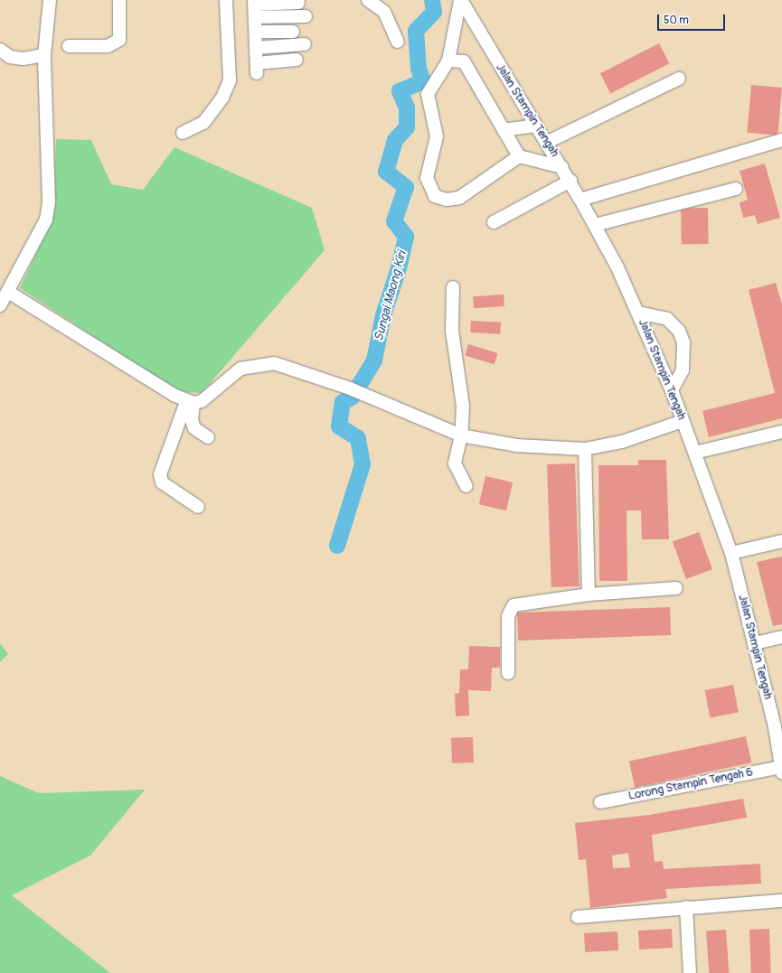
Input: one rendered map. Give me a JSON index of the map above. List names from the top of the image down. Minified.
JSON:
{"streets":{"street":["Jalan Stampin Tengah","Lorong Stampin Tengah 6"]},"crossings":[["Jalan Stampin Tengah","Lorong Stampin Tengah 6"]],"water":["Sungai Maong Kiri"],"scale_bar":"50 m"}
